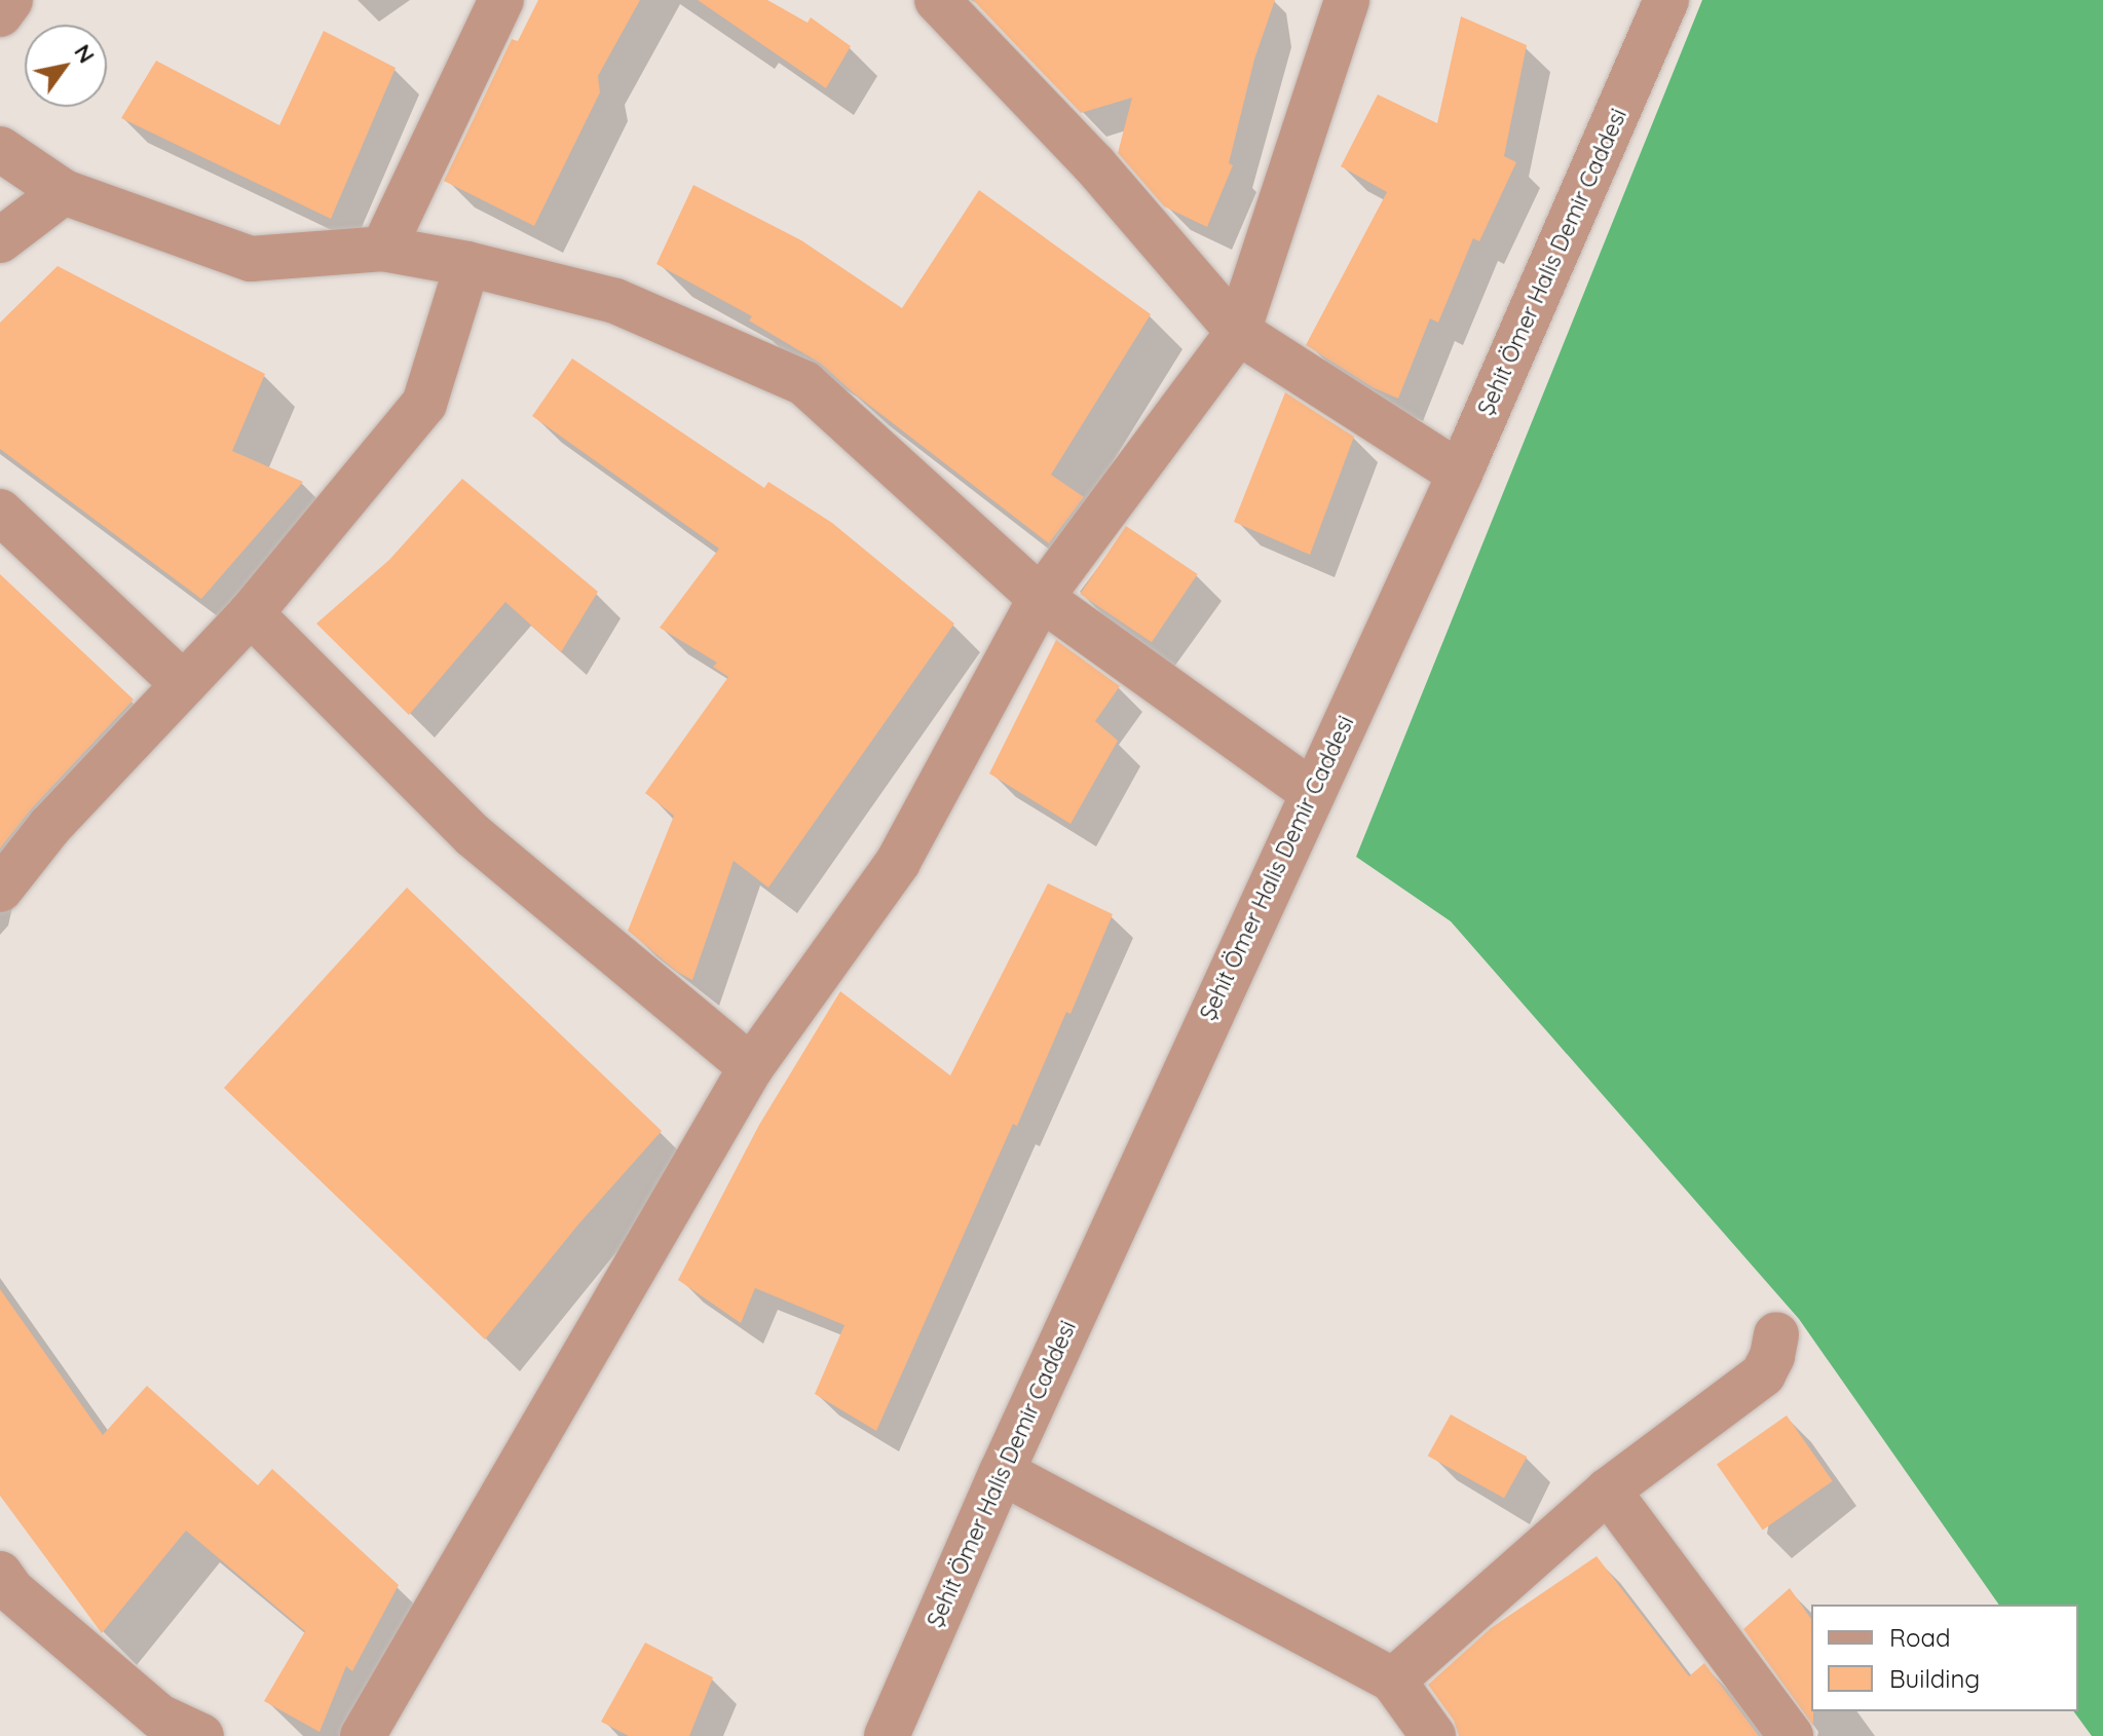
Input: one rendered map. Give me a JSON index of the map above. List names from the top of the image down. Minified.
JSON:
{"streets":{"street":["Şehit Ömer Halis Demir Caddesi"]},"legend":["Road","Building"],"north":"top right"}
